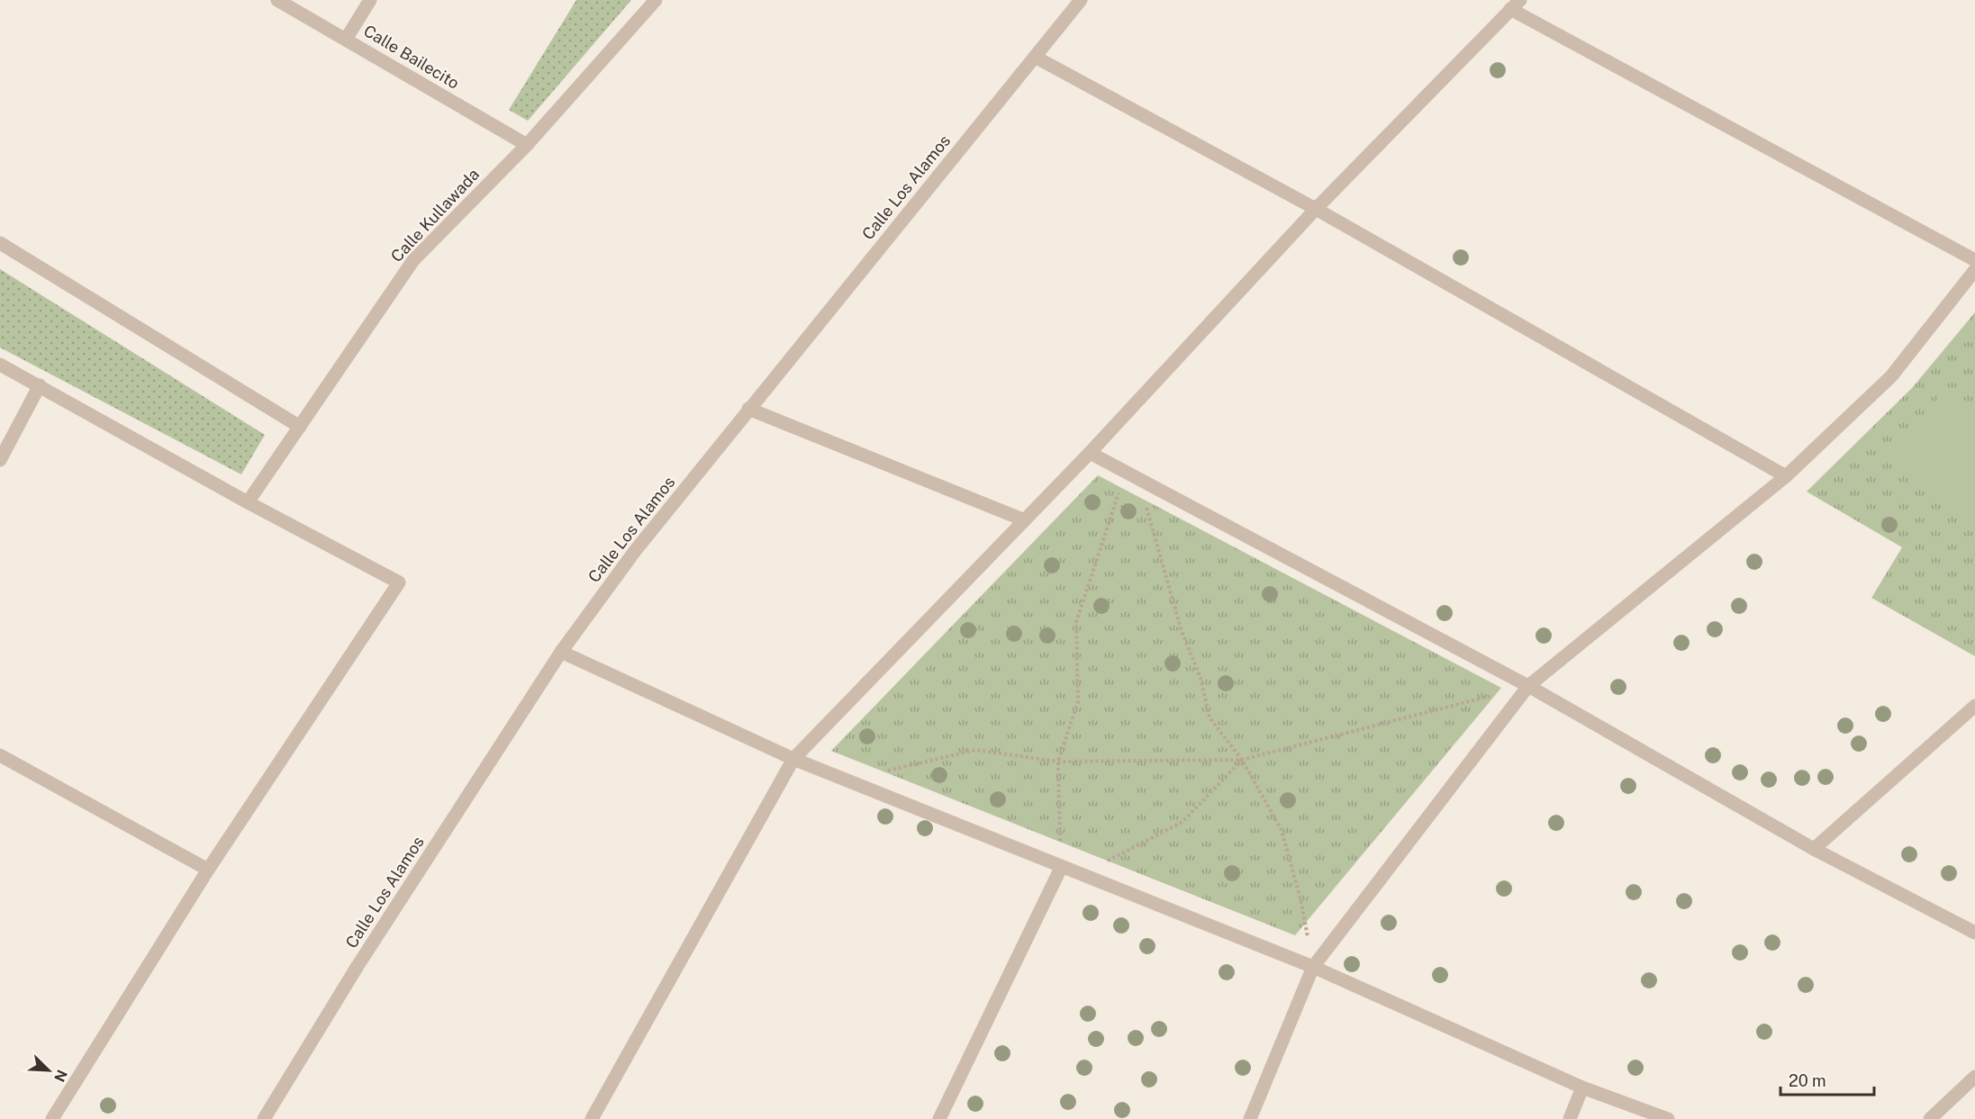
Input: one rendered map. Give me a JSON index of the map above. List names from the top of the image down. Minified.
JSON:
{"streets":{"street":["Calle Bailecito","Calle Los Alamos","Calle Kullawada"]},"crossings":[["Calle Bailecito","Calle Kullawada"]],"scale_bar":"20 m","north":"bottom right"}
